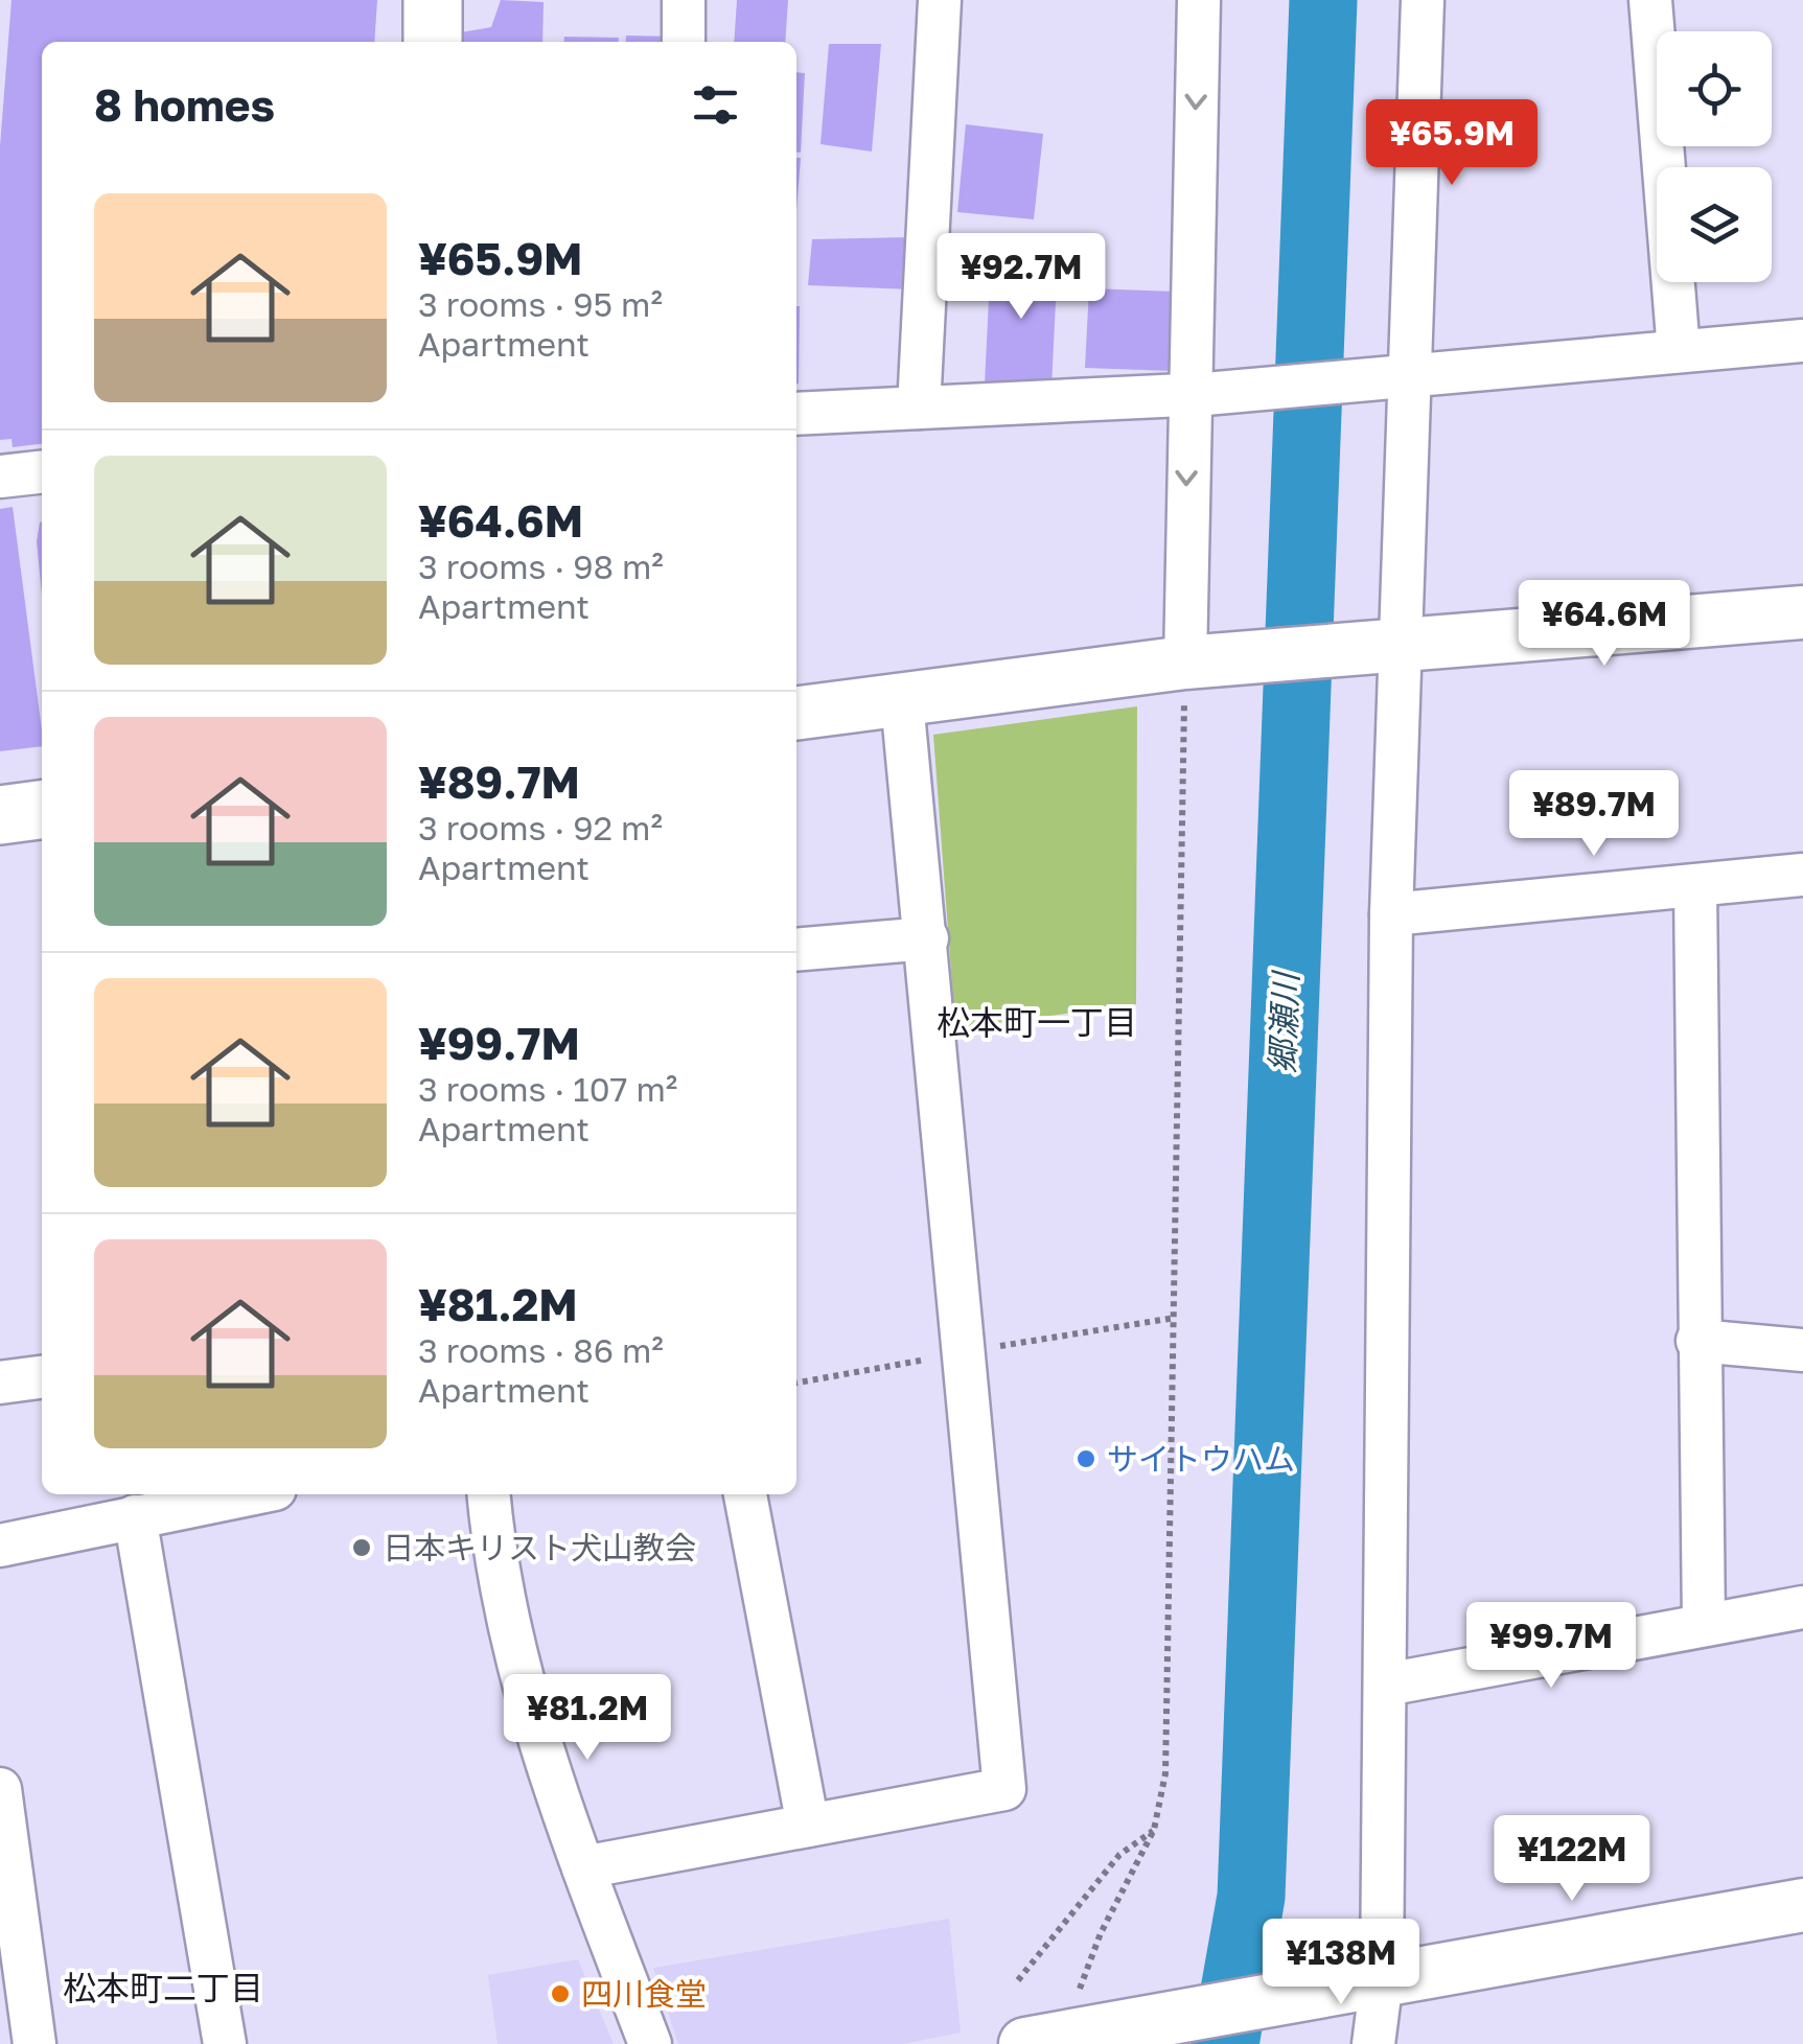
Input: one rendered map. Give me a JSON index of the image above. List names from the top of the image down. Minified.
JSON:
{"districts":["松本町一丁目","松本町二丁目"],"water":["郷瀬川"],"places":["サイトウハム","日本キリスト犬山教会","四川食堂"],"page":{"heading":"8 homes","price":["¥65.9M","¥92.7M","¥64.6M","¥89.7M","¥99.7M","¥81.2M","¥122M","¥138M"],"list":[{"name":"¥65.9M","note":"3 rooms · 95 m² · Apartment"},{"name":"¥64.6M","note":"3 rooms · 98 m² · Apartment"},{"name":"¥89.7M","note":"3 rooms · 92 m² · Apartment"},{"name":"¥99.7M","note":"3 rooms · 107 m² · Apartment"},{"name":"¥81.2M","note":"3 rooms · 86 m² · Apartment"}]}}
